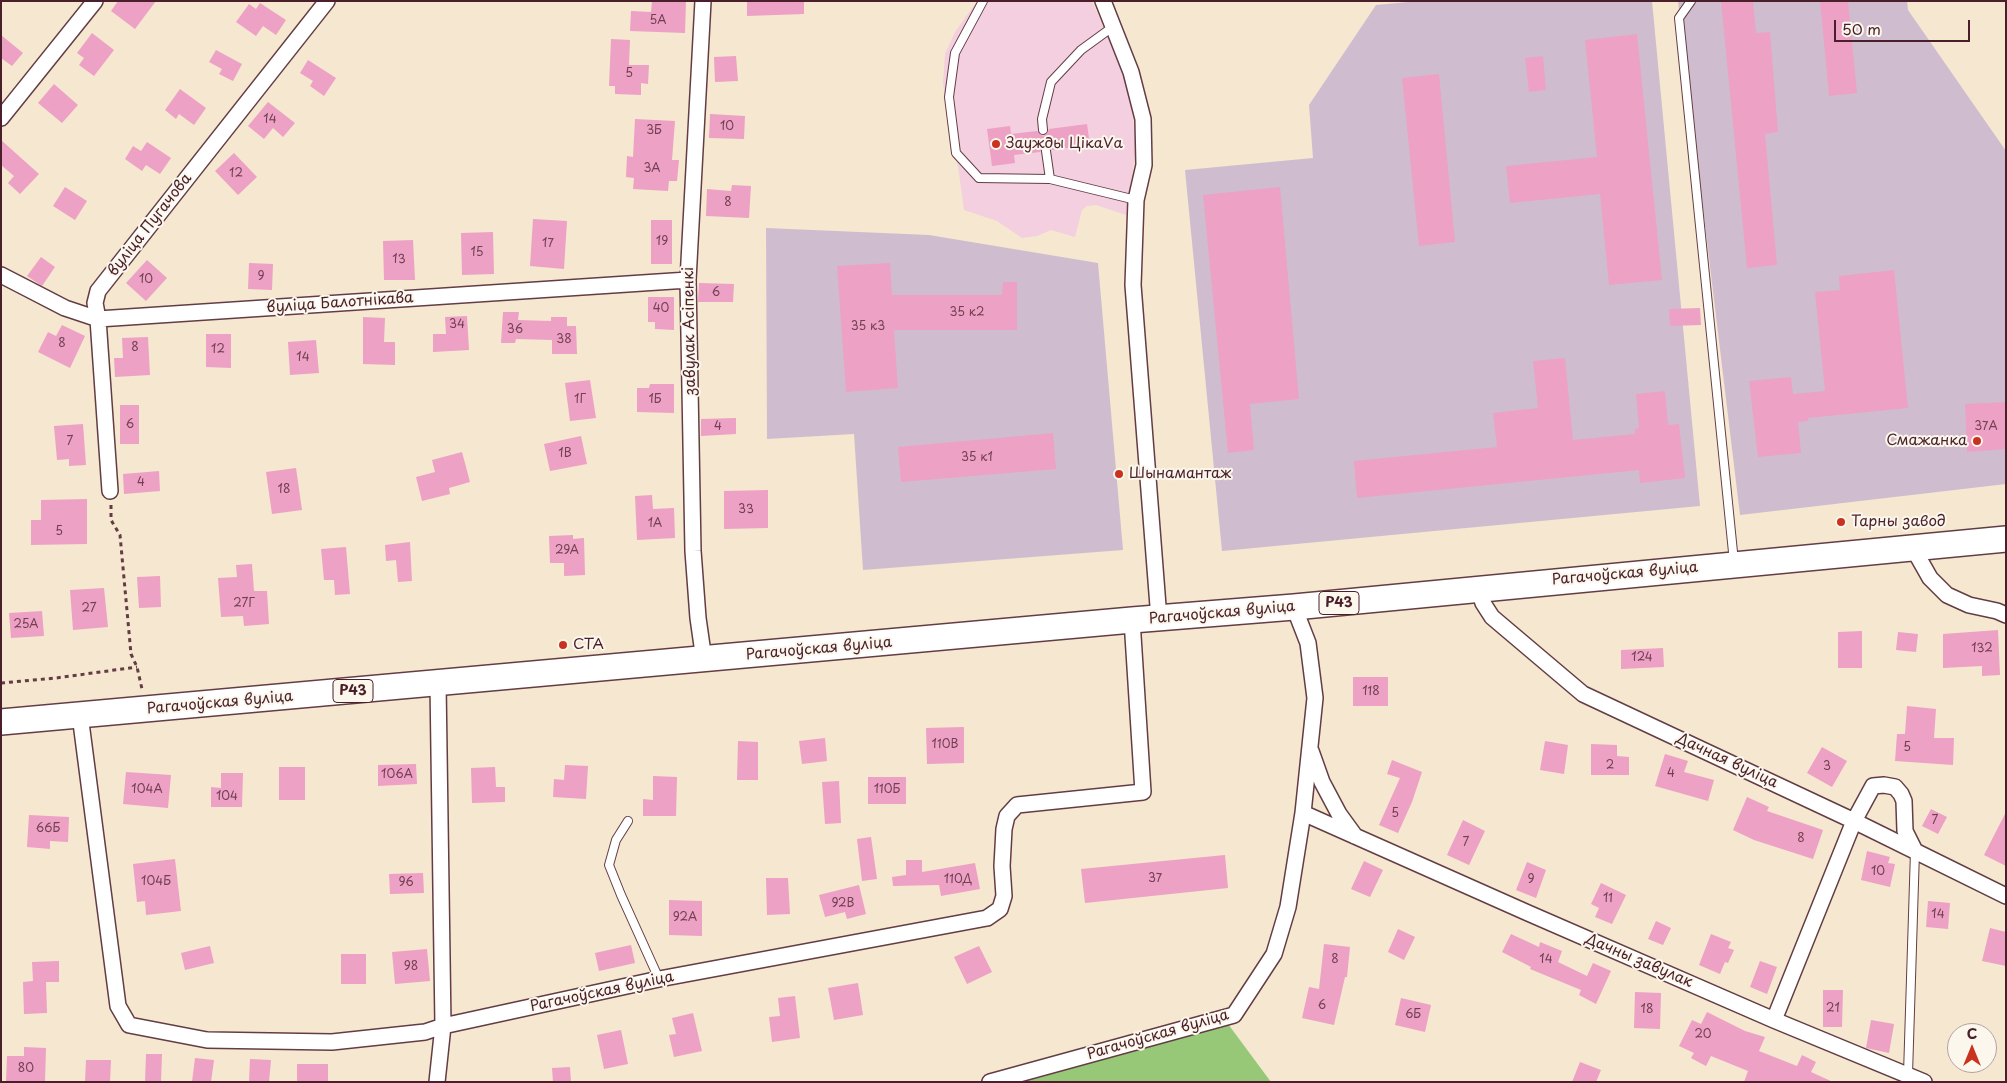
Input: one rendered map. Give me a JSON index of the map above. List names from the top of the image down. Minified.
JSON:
{"streets":{"main road":["Рагачоўская вуліца","Р43"],"street":["вуліца Пугачова","вуліца Балотнікава","завулак Асіпенкі","Дачная вуліца","Дачны завулак"]},"crossings":[["вуліца Пугачова","вуліца Балотнікава"],["вуліца Балотнікава","завулак Асіпенкі"],["завулак Асіпенкі","Рагачоўская вуліца"],["Рагачоўская вуліца","Дачная вуліца"],["Рагачоўская вуліца","Дачны завулак"]],"places":["Заужды ЦікаVа","Смажанка","Шынамантаж","Тарны завод","СТА"],"house_numbers":["5А","5","14","10","3Б","3А","12","8","19","17","15","13","9","10","6","40","35 к2","34","35 к3","36","38","8","8","12","14","1Г","1Б","6","4","37А","7","1В","35 к1","4","18","33","1А","5","29А","27Г","27","25А","132","124","118","110В","5","2","3","4","106А","104А","110Б","104","5","7","66Б","8","7","10","37","110Д","9","104Б","96","11","92В","14","92А","8","14","98","6","21","18","6Б","20","80"],"scale_bar":"50 m","north":"top"}
